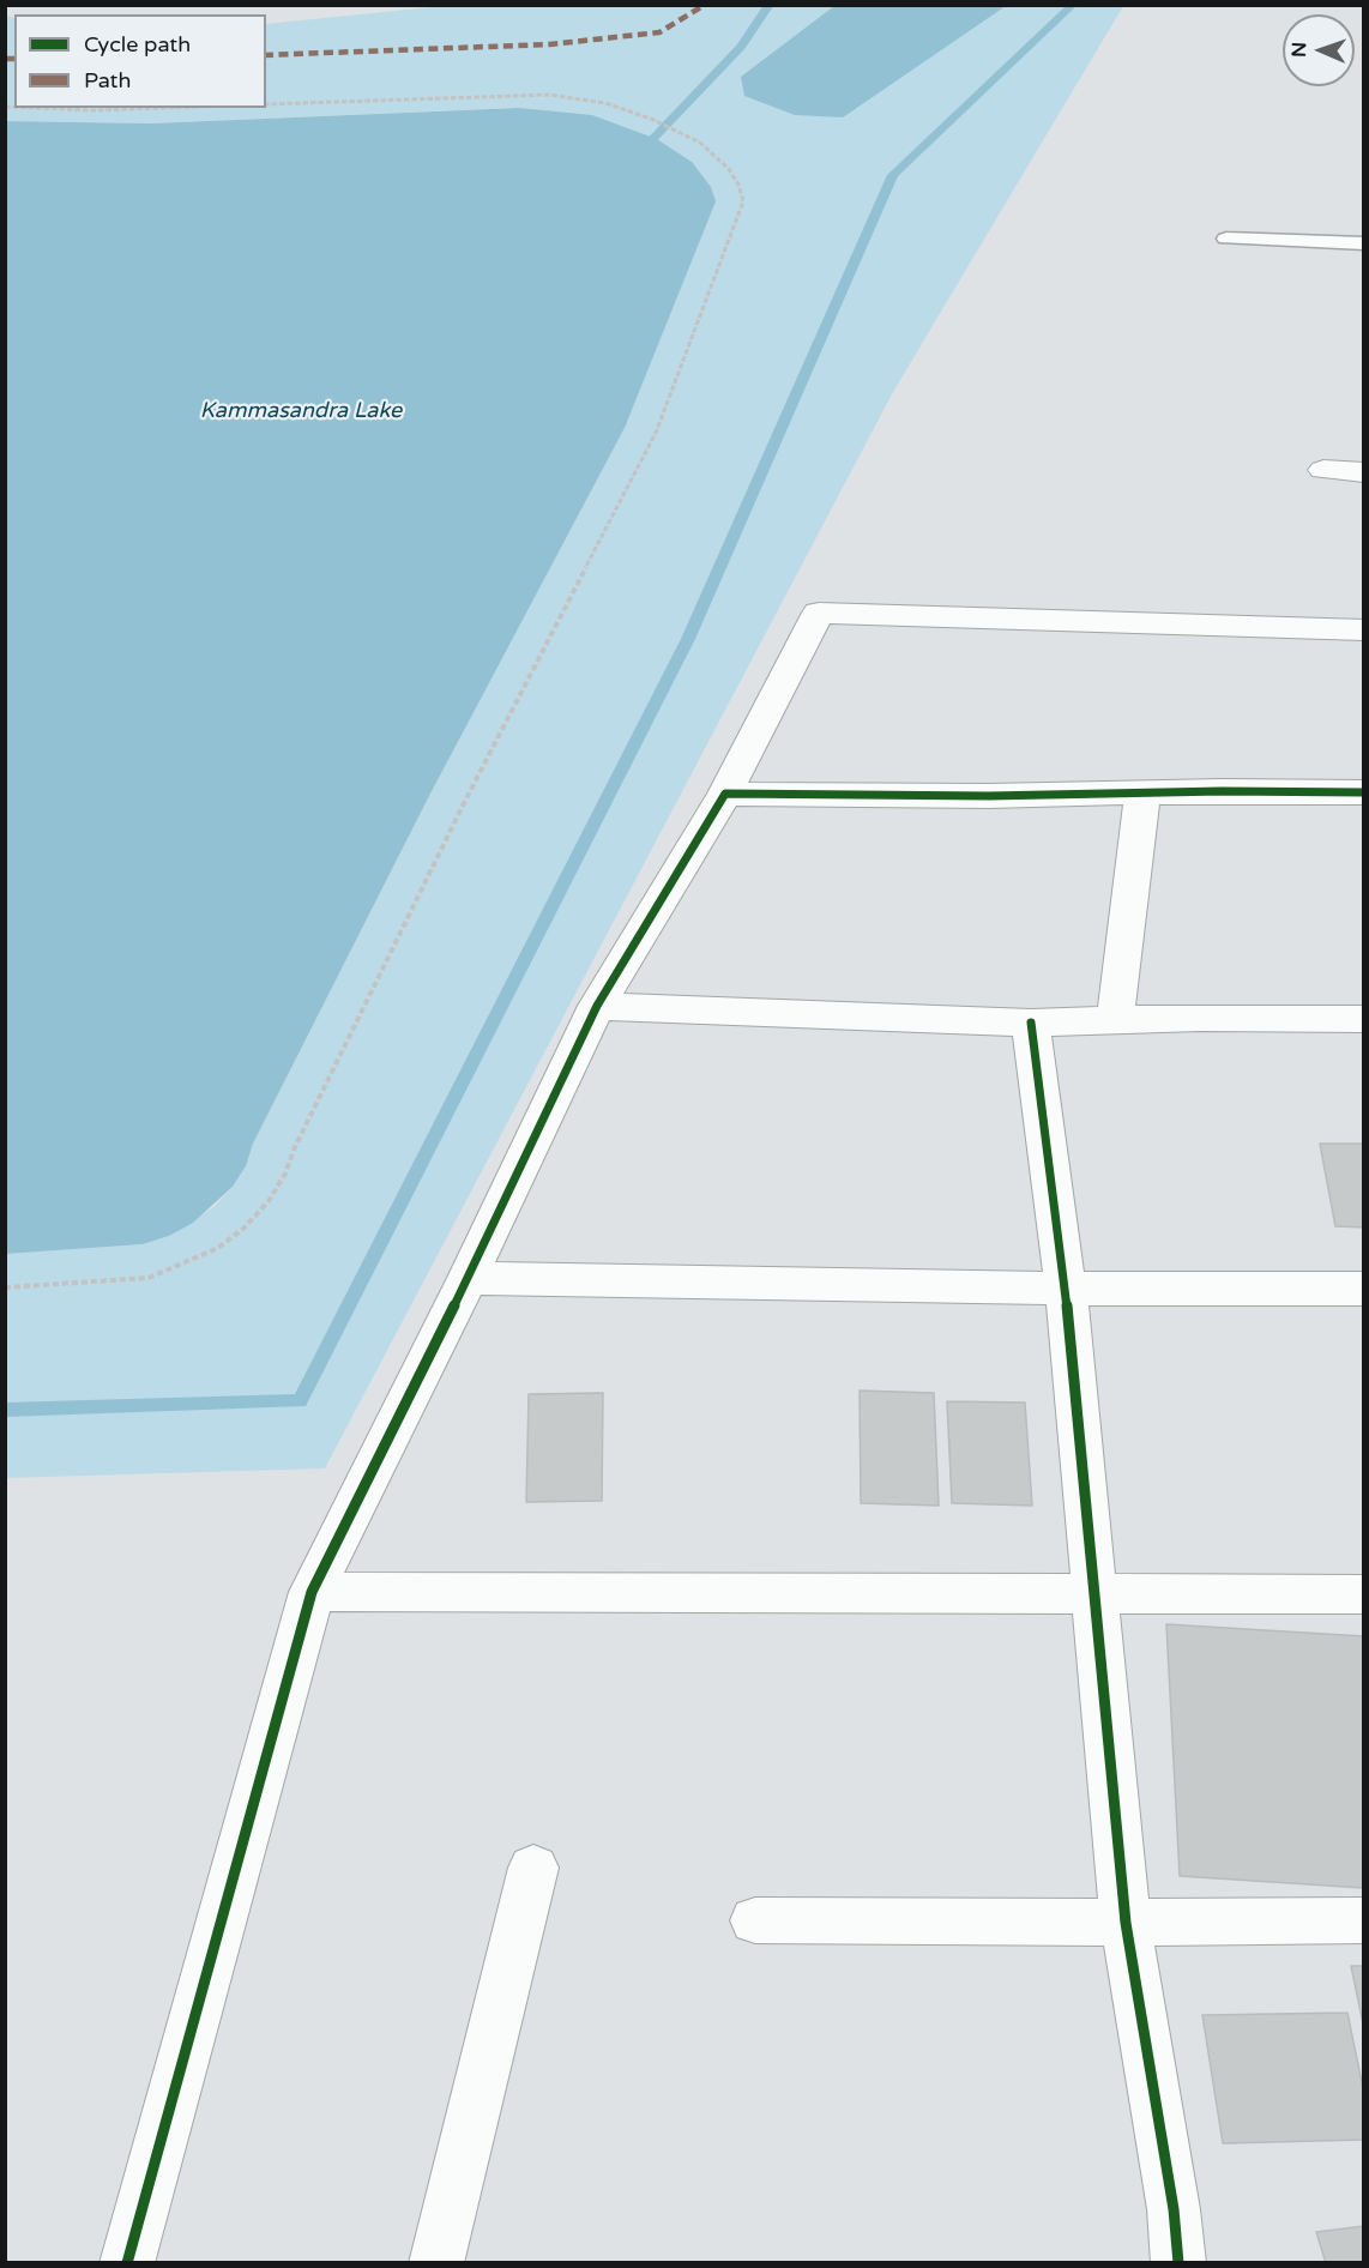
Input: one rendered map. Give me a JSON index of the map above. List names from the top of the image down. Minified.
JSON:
{"water":["Kammasandra Lake"],"legend":["Cycle path","Path"],"north":"left"}
